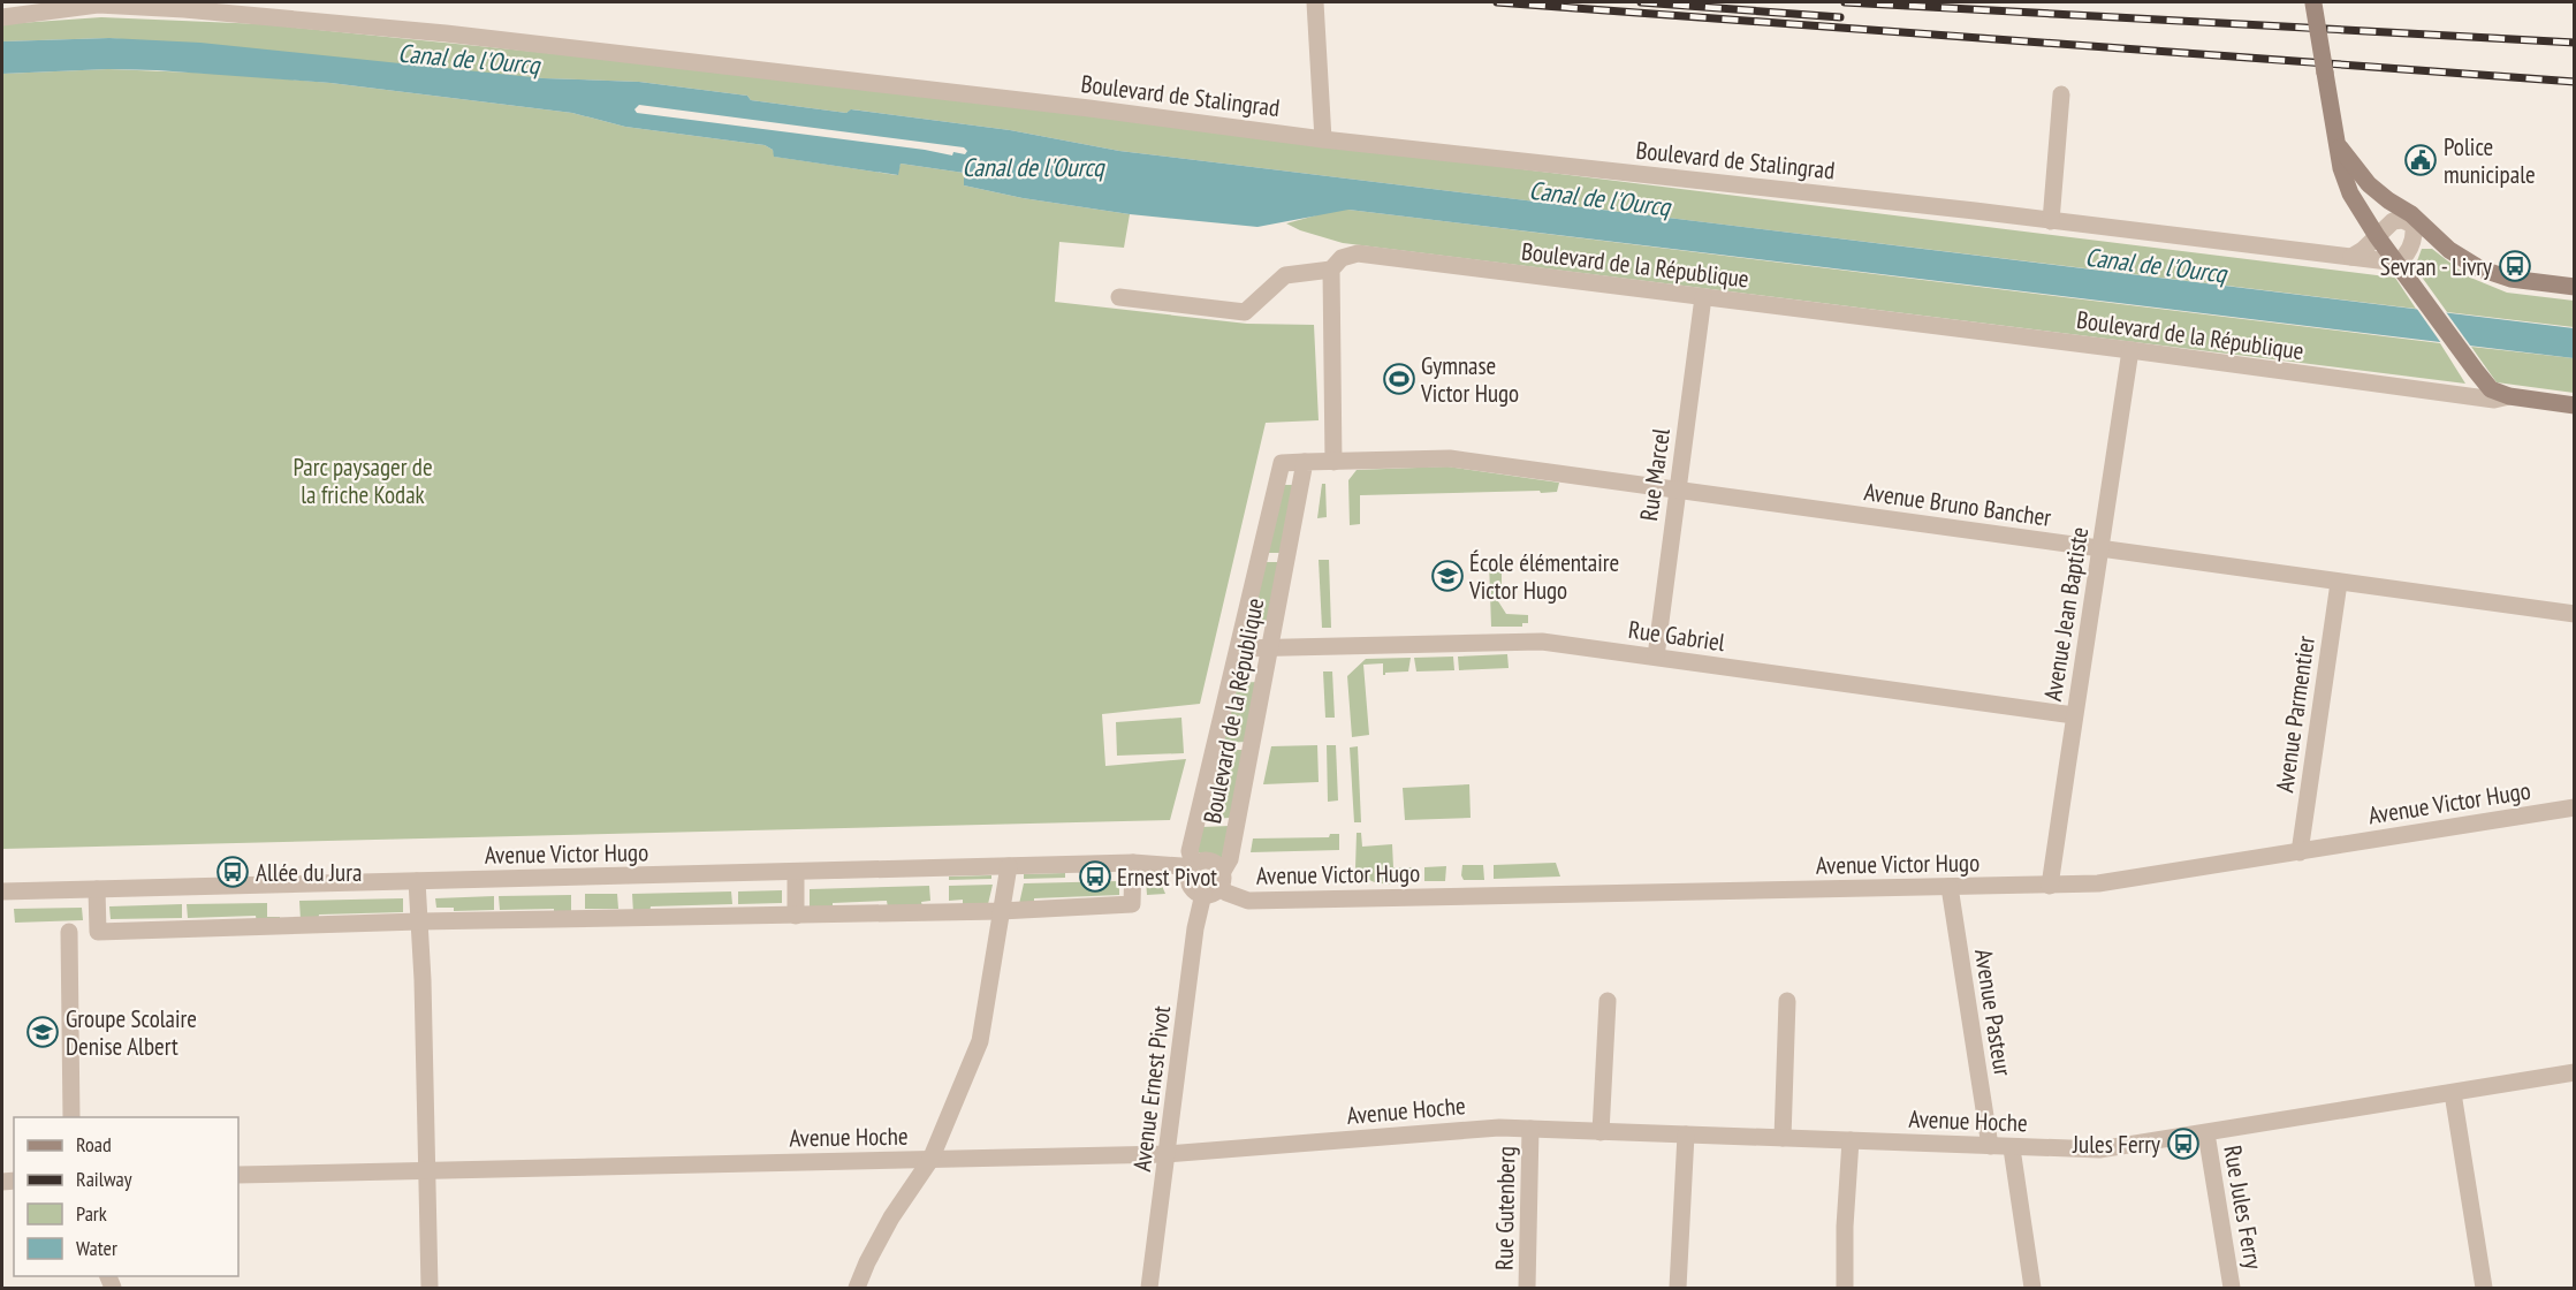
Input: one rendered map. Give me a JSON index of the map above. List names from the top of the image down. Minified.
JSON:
{"streets":{"main road":["Boulevard de la République"],"street":["Boulevard de Stalingrad","Rue Marcel","Avenue Bruno Bancher","Avenue Jean Baptiste","Rue Gabriel","Avenue Parmentier","Avenue Victor Hugo","Avenue Pasteur","Avenue Ernest Pivot","Avenue Hoche","Rue Jules Ferry","Rue Gutenberg"]},"crossings":[["Boulevard de la République","Rue Marcel"],["Boulevard de la République","Avenue Jean Baptiste"],["Boulevard de la République","Rue Gabriel"],["Boulevard de la République","Avenue Victor Hugo"],["Boulevard de la République","Avenue Ernest Pivot"],["Rue Marcel","Avenue Bruno Bancher"],["Rue Marcel","Rue Gabriel"],["Avenue Bruno Bancher","Avenue Jean Baptiste"],["Avenue Bruno Bancher","Avenue Parmentier"],["Avenue Jean Baptiste","Rue Gabriel"],["Avenue Jean Baptiste","Avenue Victor Hugo"],["Avenue Parmentier","Avenue Victor Hugo"],["Avenue Victor Hugo","Avenue Pasteur"],["Avenue Victor Hugo","Avenue Ernest Pivot"],["Avenue Pasteur","Avenue Hoche"],["Avenue Ernest Pivot","Avenue Hoche"],["Avenue Hoche","Rue Jules Ferry"],["Avenue Hoche","Rue Gutenberg"]],"water":["Canal de l'Ourcq"],"parks":["Parc paysager de la friche Kodak"],"places":{"public building":["Police municipale"],"bus stop":["Sevran - Livry","Allée du Jura","Ernest Pivot","Jules Ferry"],"sports":["Gymnase Victor Hugo"],"school or university":["École élémentaire Victor Hugo","Groupe Scolaire Denise Albert"]},"legend":["Road","Railway","Park","Water"]}
